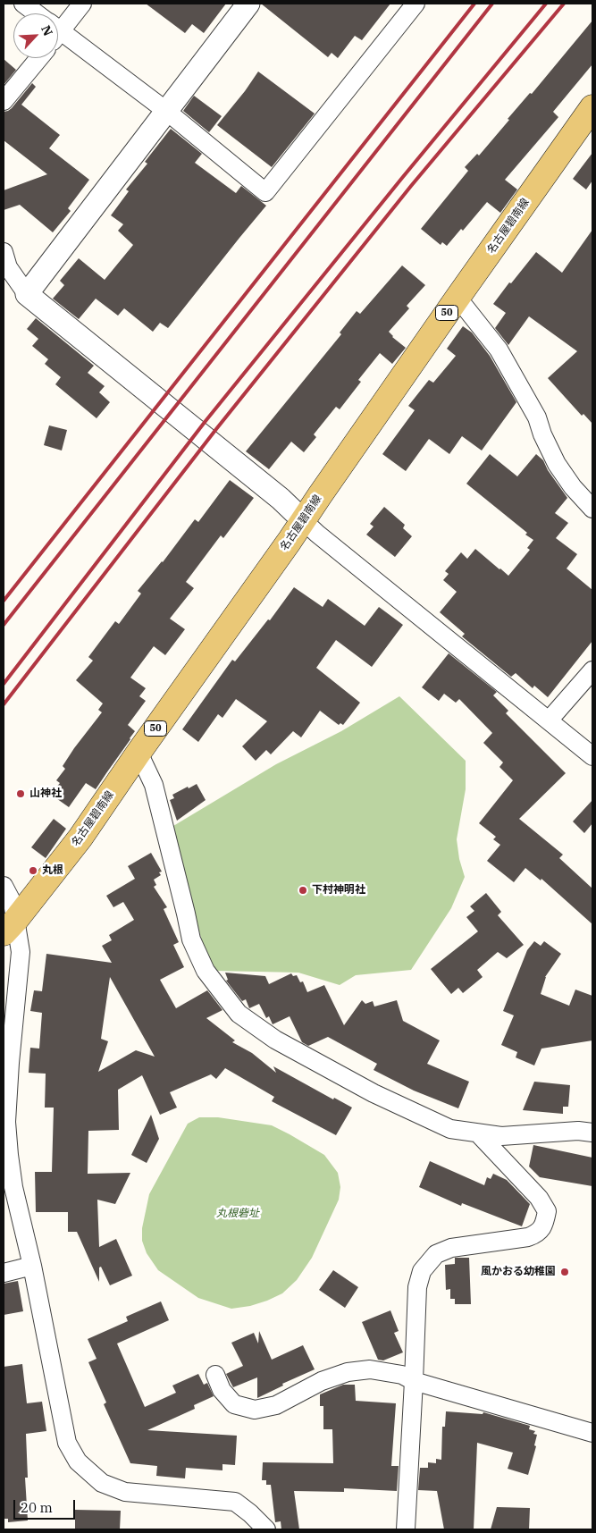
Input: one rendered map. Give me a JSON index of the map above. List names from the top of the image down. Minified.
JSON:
{"streets":{"main road":["名古屋碧南線","50"]},"parks":["丸根砦址"],"places":["山神社","丸根","下村神明社","風かおる幼稚園"],"scale_bar":"20 m","north":"top right"}
